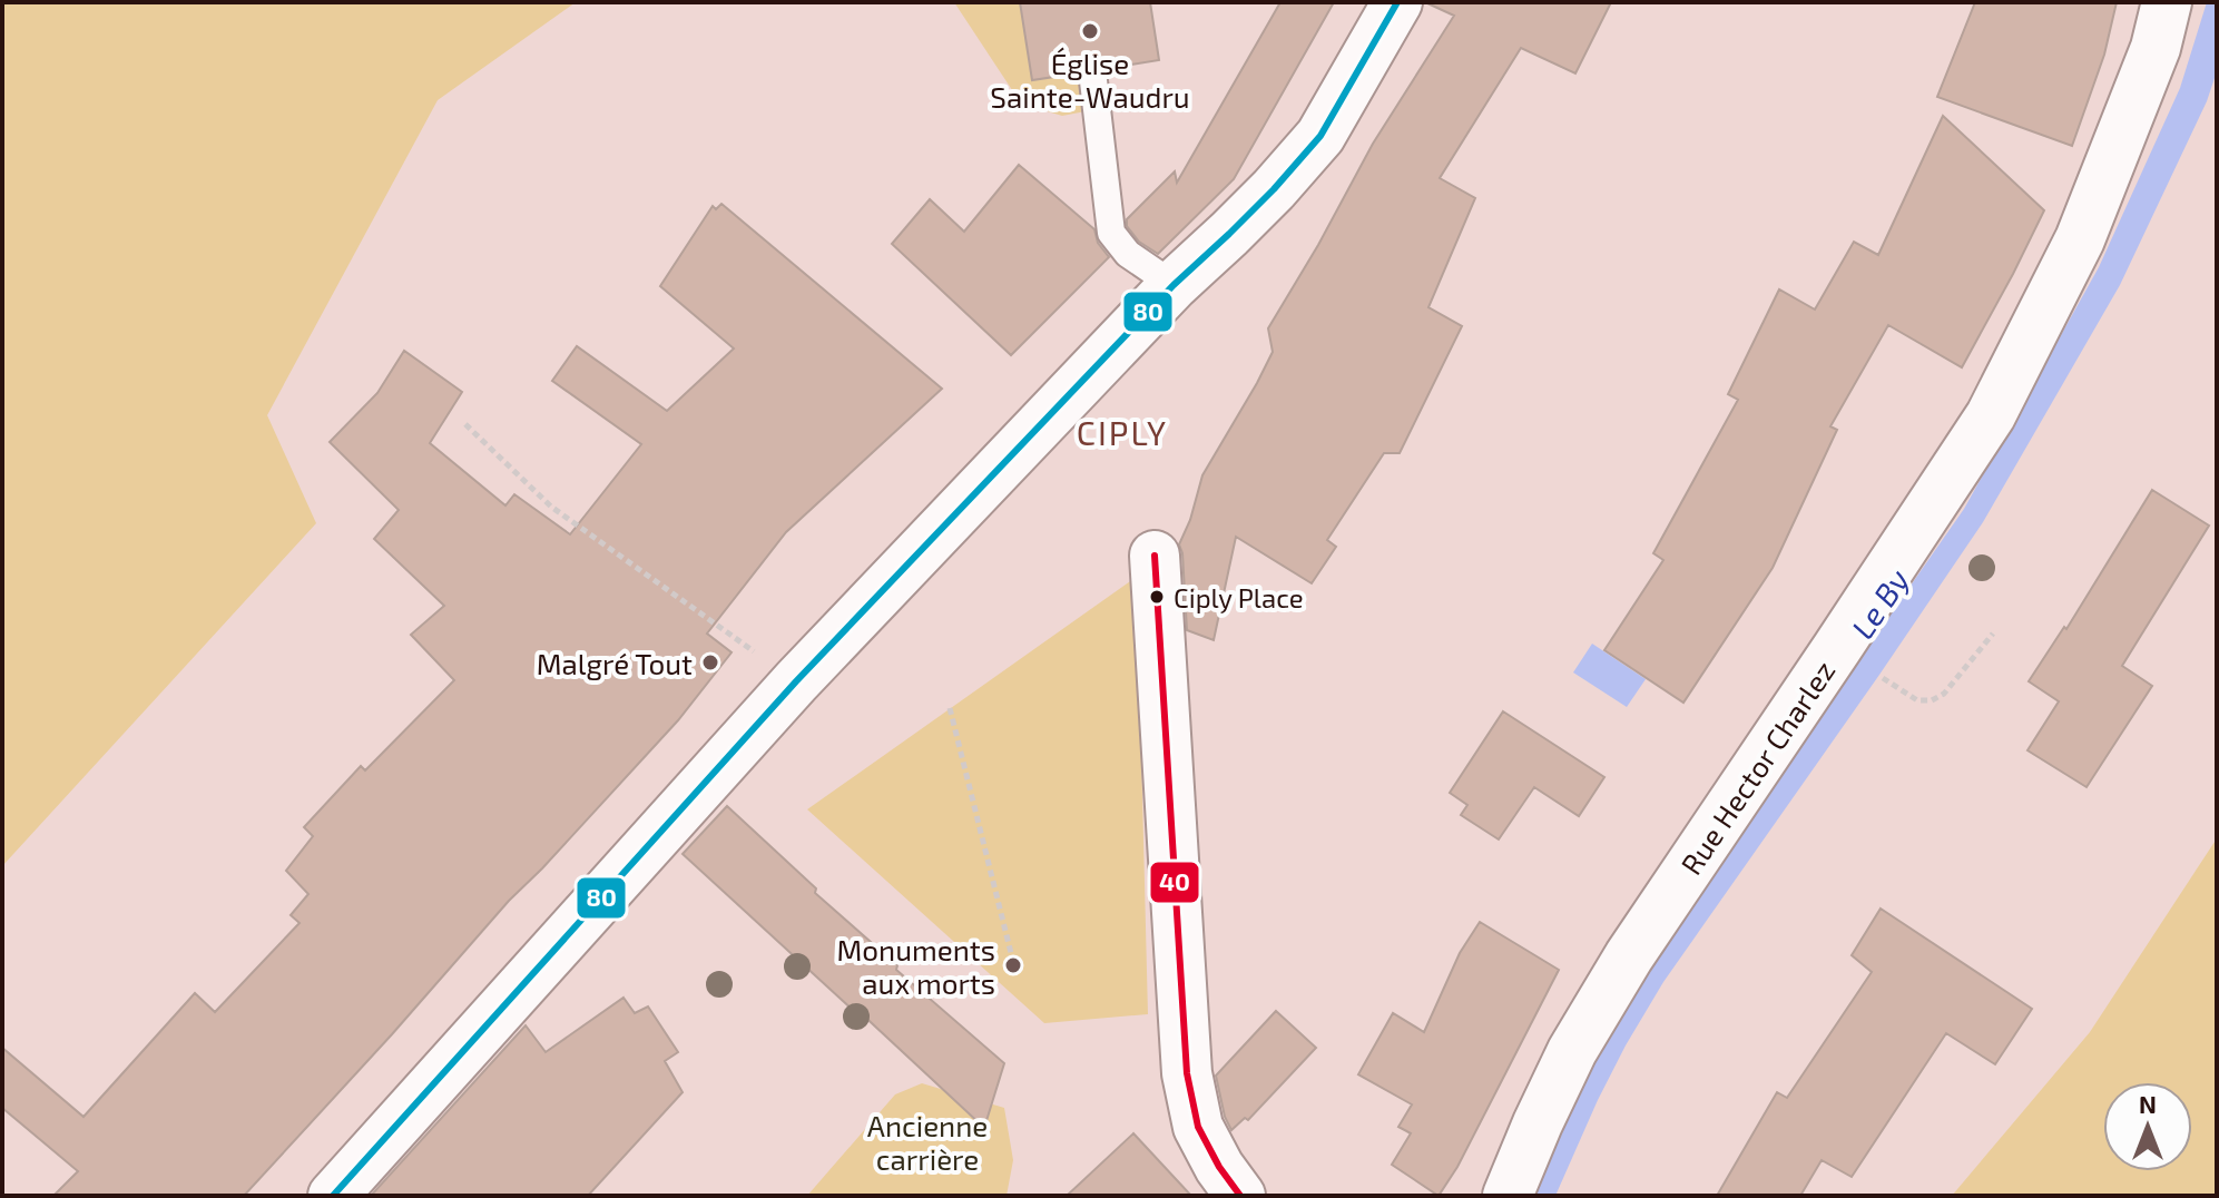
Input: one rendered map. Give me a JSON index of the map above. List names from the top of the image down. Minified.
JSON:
{"streets":{"street":["Rue Hector Charlez"]},"districts":["CIPLY"],"water":["Le By"],"parks":["Ancienne carrière"],"places":["Église Sainte-Waudru","Ciply Place","Malgré Tout","Monuments aux morts"],"lines":["transit line 80","transit line 40"],"north":"top"}
